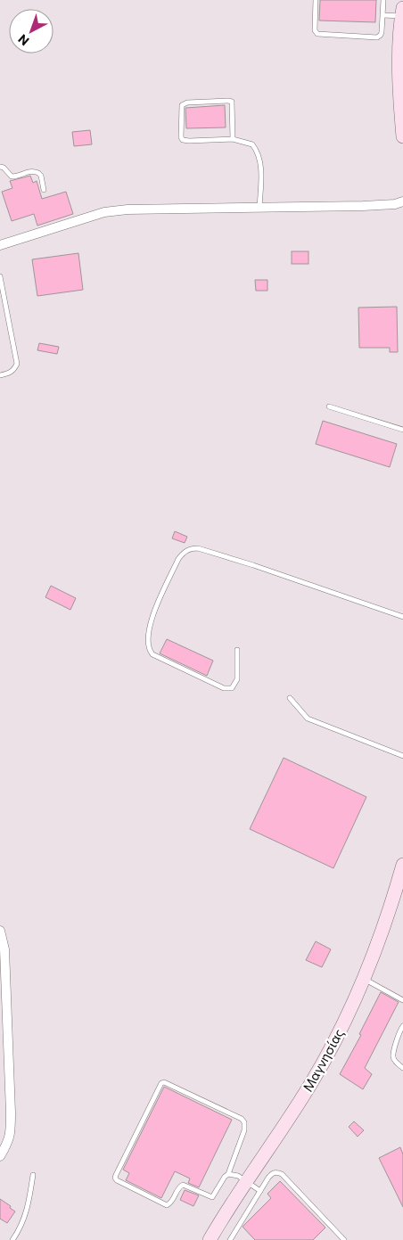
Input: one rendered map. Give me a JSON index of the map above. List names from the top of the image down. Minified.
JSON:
{"streets":{"street":["Μαγνησίας"]},"north":"bottom left"}
